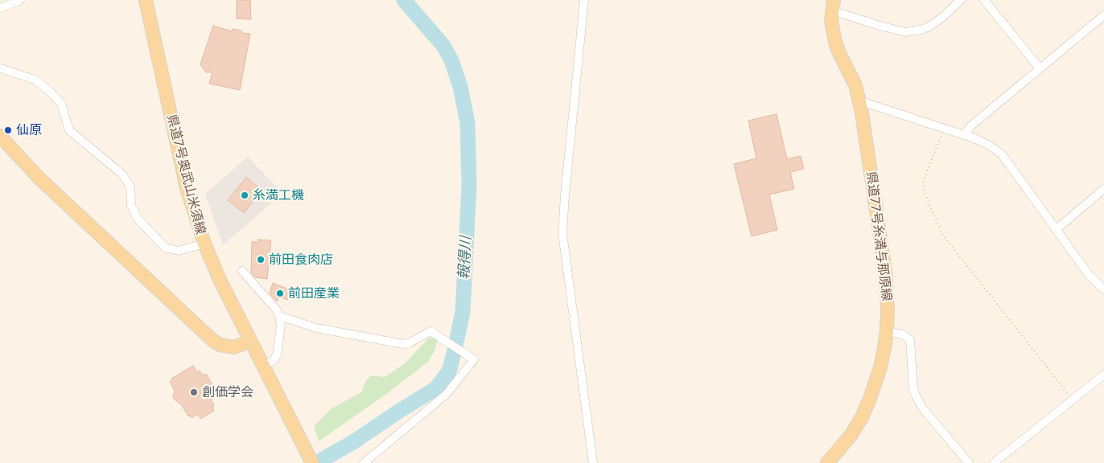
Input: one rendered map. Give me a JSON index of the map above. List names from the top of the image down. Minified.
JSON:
{"streets":{"main road":["県道7号奥武山米須線","県道77号糸満与那原線"]},"water":["報得川"],"places":["仙原","糸満工機","前田食肉店","前田産業","創価学会"]}
